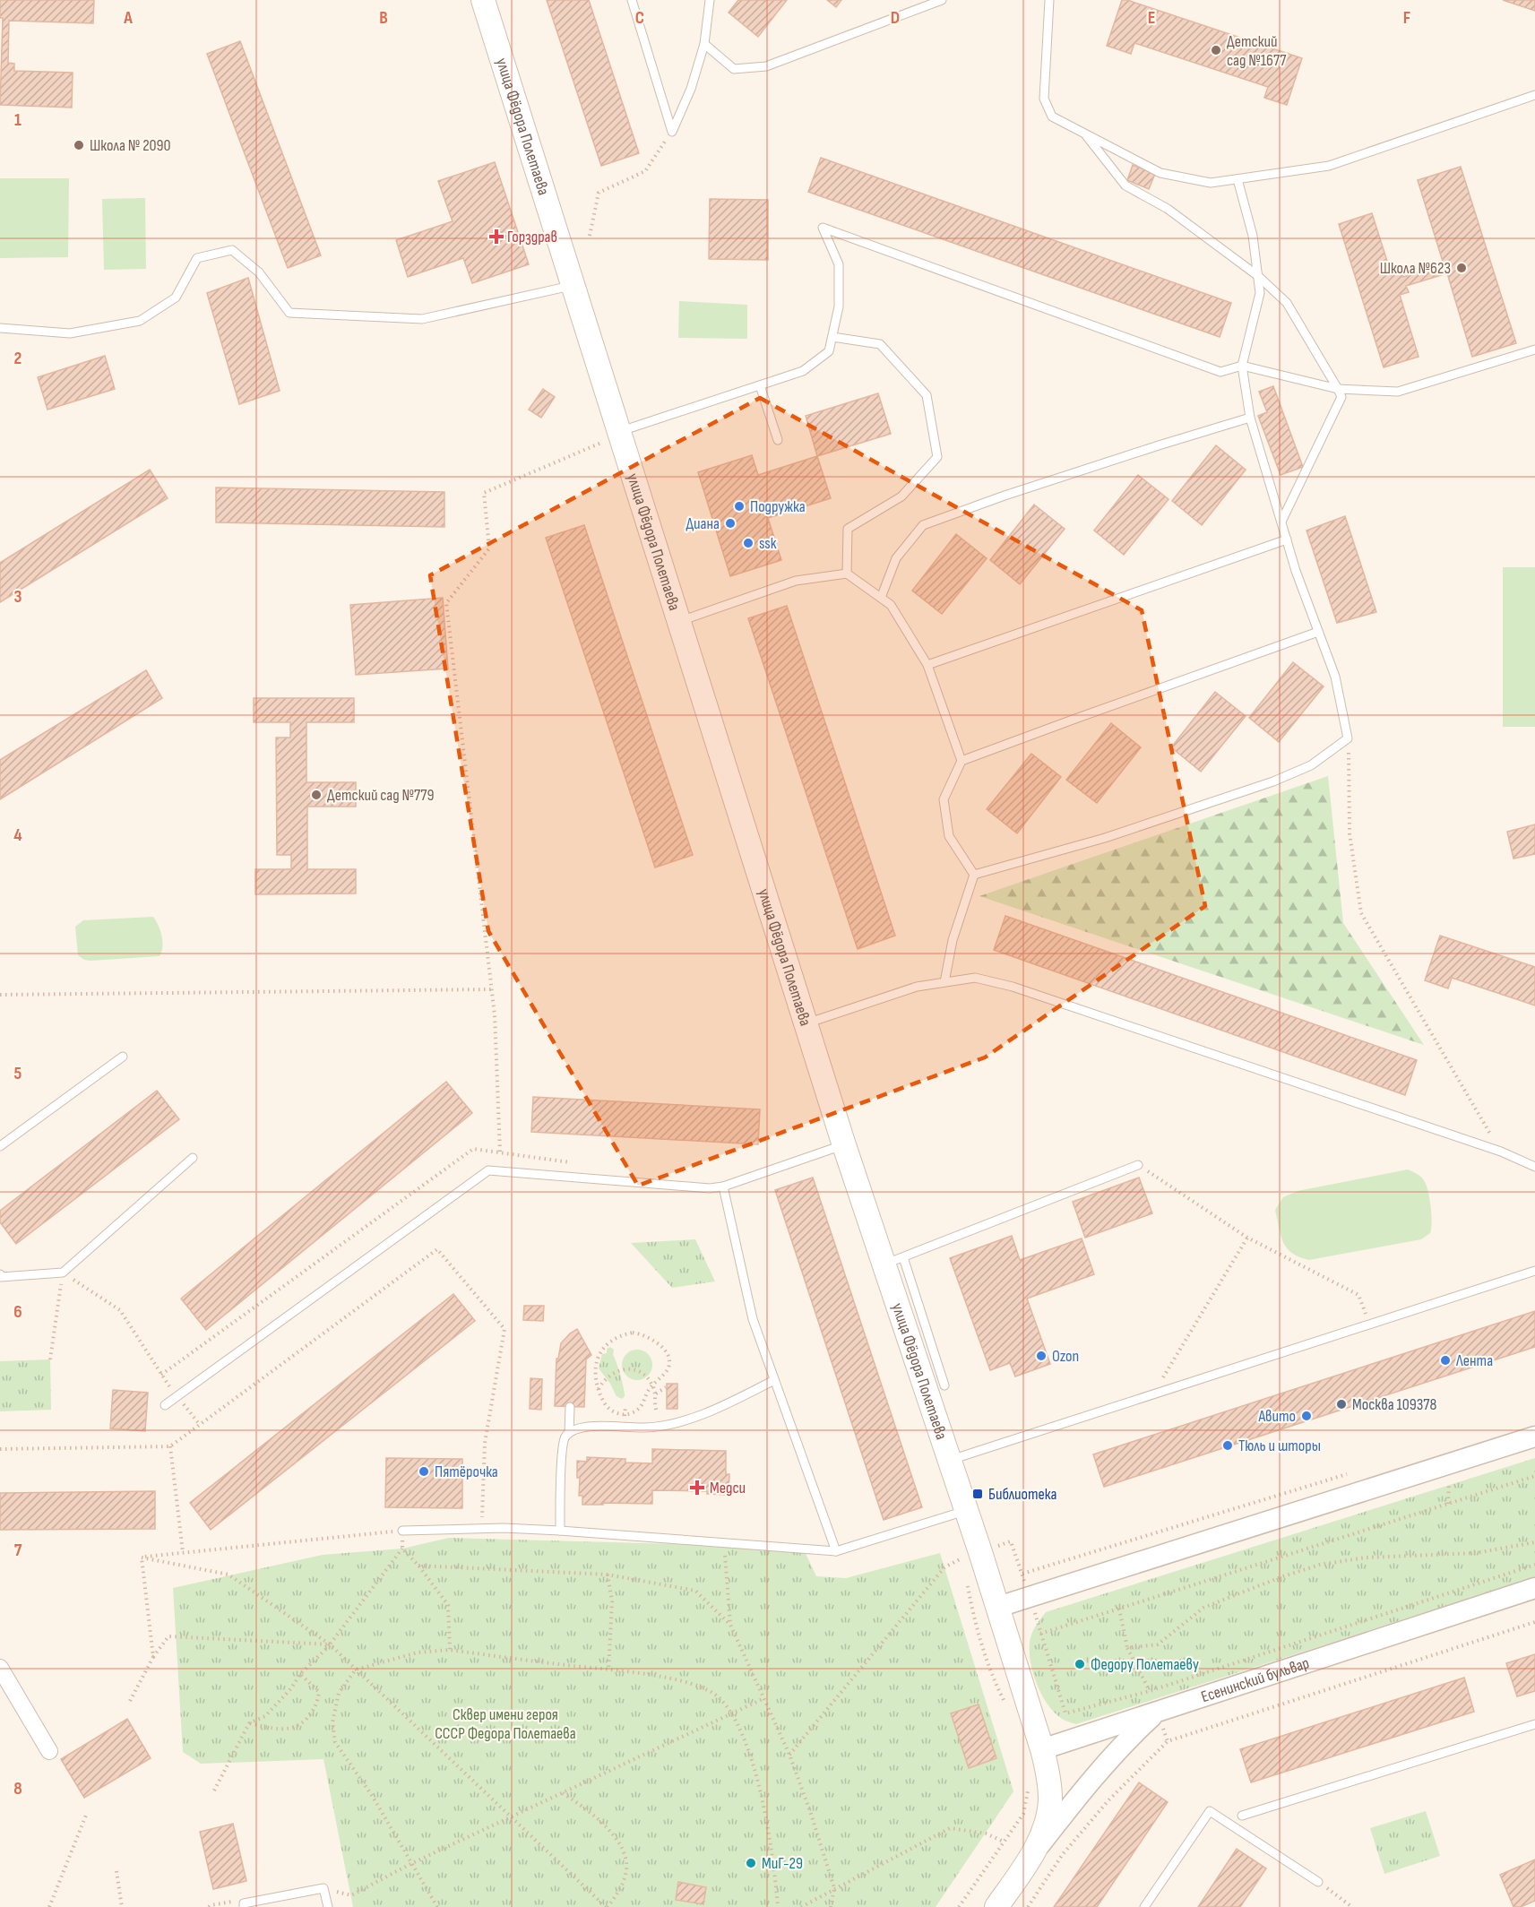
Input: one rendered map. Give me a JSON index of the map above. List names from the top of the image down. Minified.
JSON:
{"streets":{"main road":["улица Фёдора Полетаева"],"street":["Есенинский бульвар"]},"crossings":[["улица Фёдора Полетаева","Есенинский бульвар"]],"parks":["Сквер имени героя СССР Федора Полетаева"],"places":{"other":["Детский сад №1677","Школа № 2090","Школа №623","Подружка","Диана","ssk","Детский сад №779","Ozon","Лента","Москва 109378","Авито","Тюль и шторы","Пятёрочка","Федору Полетаеву","МиГ-29"],"health":["Горздрав","Медси"],"transit":["Библиотека"]},"grid":{"columns":["A","B","C","D","E","F"],"rows":["1","2","3","4","5","6","7","8"]}}
